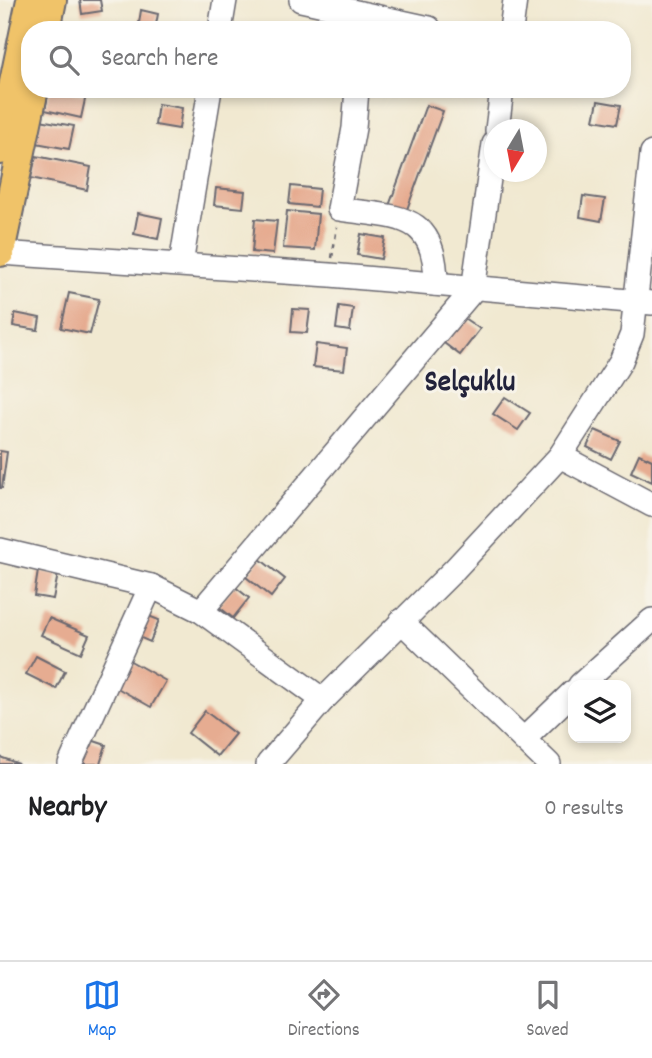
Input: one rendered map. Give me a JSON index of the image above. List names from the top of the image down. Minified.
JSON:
{"districts":["Selçuklu"],"north":"bottom","page":{"search":"Search here","heading":["Nearby","0 results"],"nav":["Map","Directions","Saved"]}}
